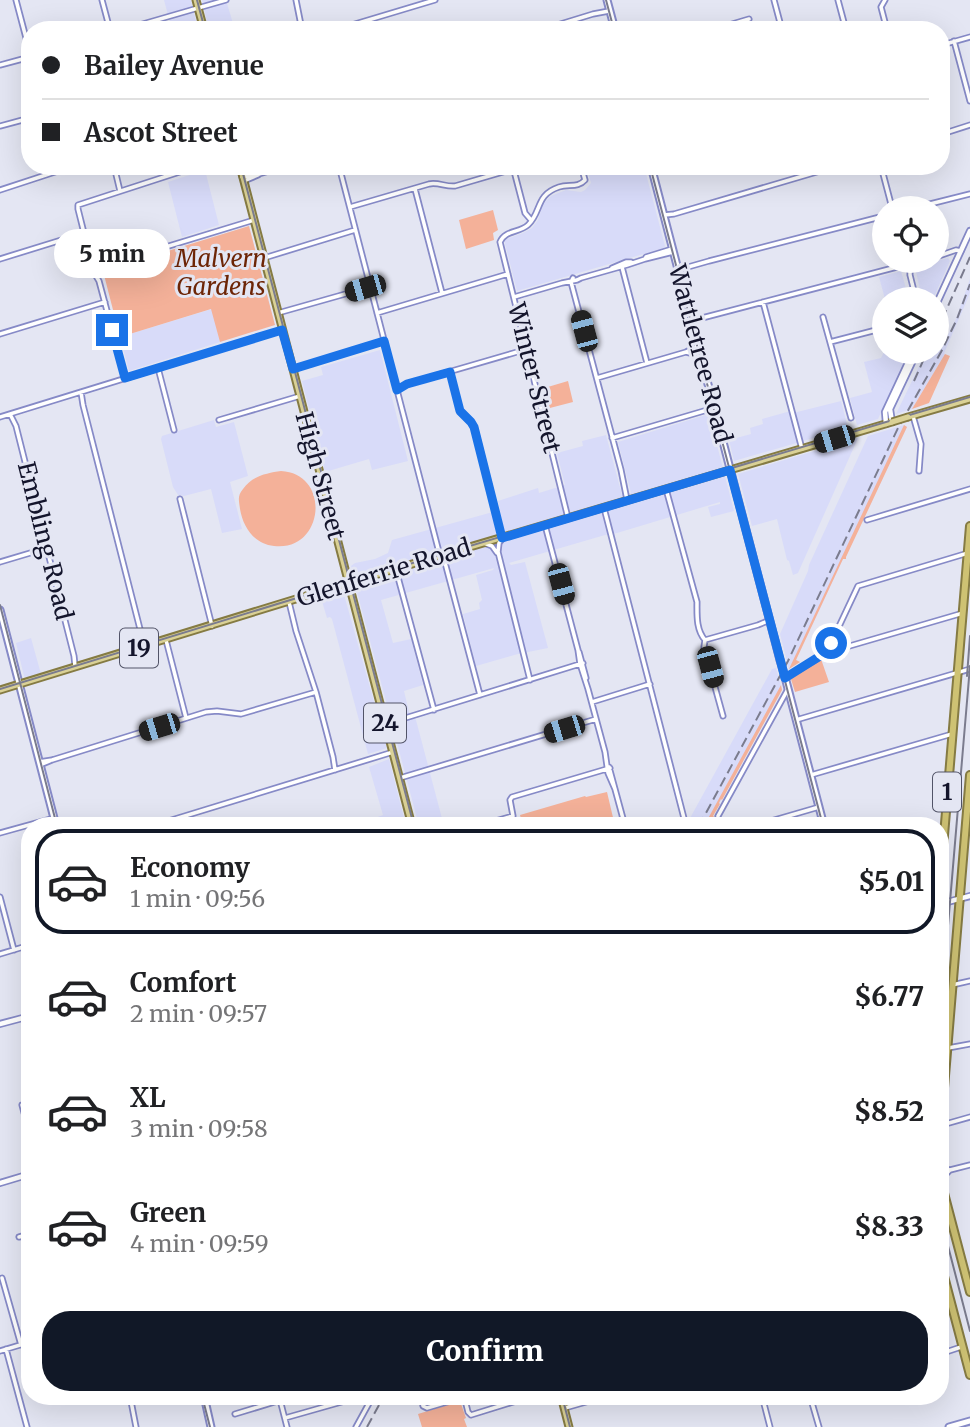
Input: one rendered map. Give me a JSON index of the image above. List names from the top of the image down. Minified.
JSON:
{"streets":{"highway":["1"],"main road":["Wattletree Road","High Street","Glenferrie Road","19","24"],"street":["Winter Street","Embling Road"]},"crossings":[["Wattletree Road","Glenferrie Road"],["Winter Street","Glenferrie Road"],["High Street","Glenferrie Road"],["Embling Road","Glenferrie Road"]],"parks":["Malvern Gardens"],"page":{"banner":["Bailey Avenue","Ascot Street"],"bubble":"5 min","list":[{"name":"Economy","note":"1 min · 09:56","value":"$5.01"},{"name":"Comfort","note":"2 min · 09:57","value":"$6.77"},{"name":"XL","note":"3 min · 09:58","value":"$8.52"},{"name":"Green","note":"4 min · 09:59","value":"$8.33"}],"buttons":"Confirm"}}
